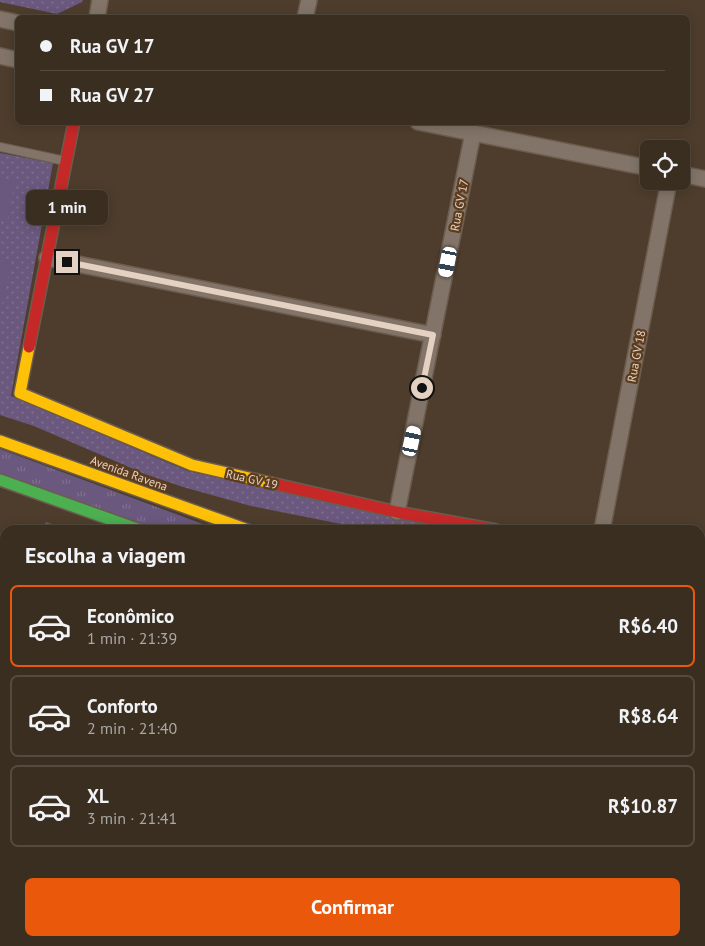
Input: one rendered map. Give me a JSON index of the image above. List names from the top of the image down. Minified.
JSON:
{"streets":{"street":["Rua GV 17","Rua GV 18","Avenida Ravena","Rua GV 19"]},"crossings":[["Rua GV 17","Rua GV 19"]],"page":{"banner":["Rua GV 17","Rua GV 27"],"bubble":"1 min","heading":"Escolha a viagem","list":[{"name":"Econômico","note":"1 min · 21:39","value":"R$6.40"},{"name":"Conforto","note":"2 min · 21:40","value":"R$8.64"},{"name":"XL","note":"3 min · 21:41","value":"R$10.87"}],"buttons":"Confirmar"}}
